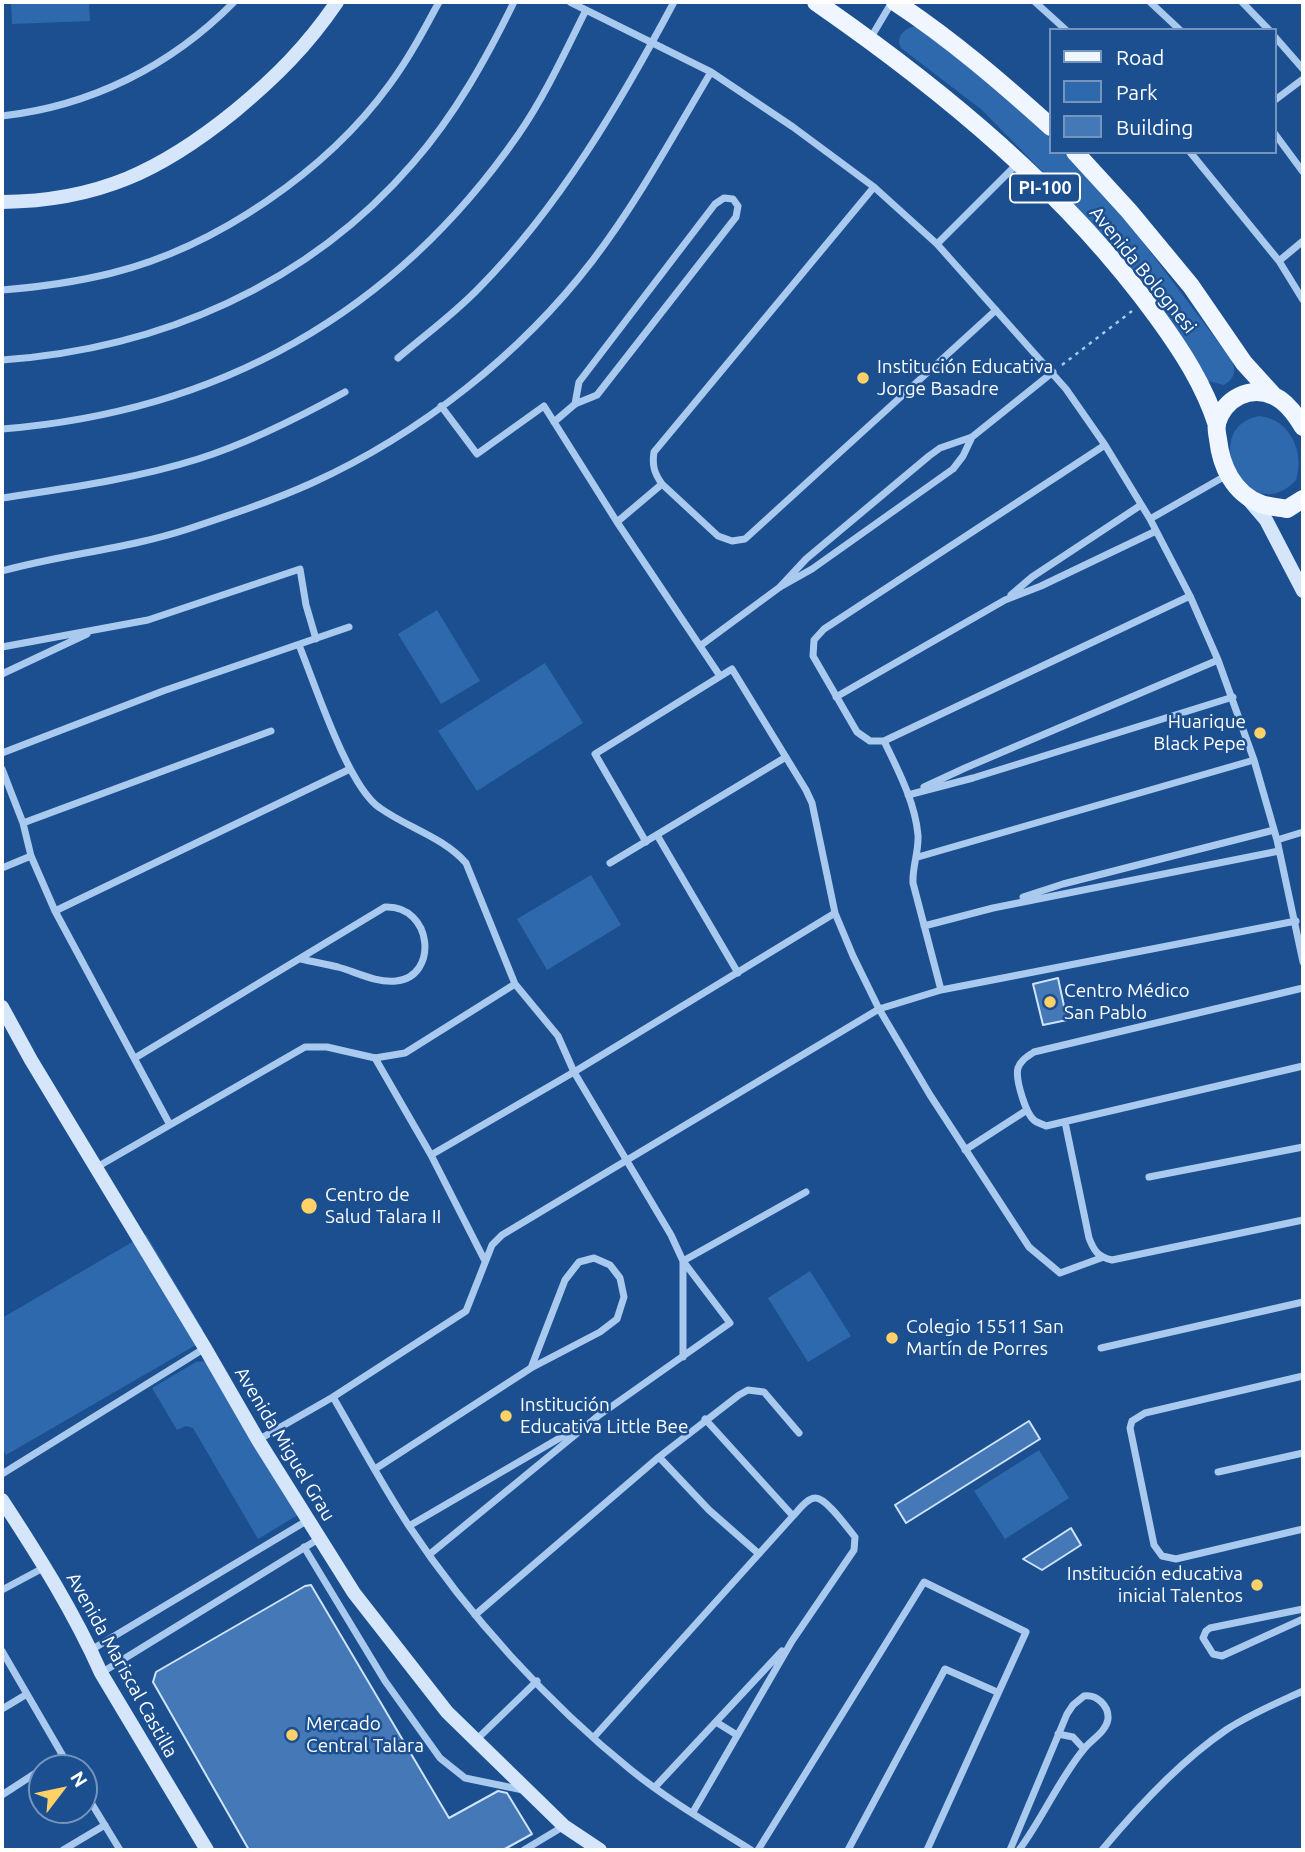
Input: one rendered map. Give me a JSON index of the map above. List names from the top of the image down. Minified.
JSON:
{"streets":{"main road":["PI-100","Avenida Bolognesi","Avenida Miguel Grau","Avenida Mariscal Castilla"]},"crossings":[["PI-100","Avenida Bolognesi"]],"places":["Institución Educativa Jorge Basadre","Huarique Black Pepe","Centro Médico San Pablo","Centro de Salud Talara II","Colegio 15511 San Martín de Porres","Institución Educativa Little Bee","Institución educativa inicial Talentos","Mercado Central Talara"],"legend":["Road","Park","Building"],"north":"top right"}
